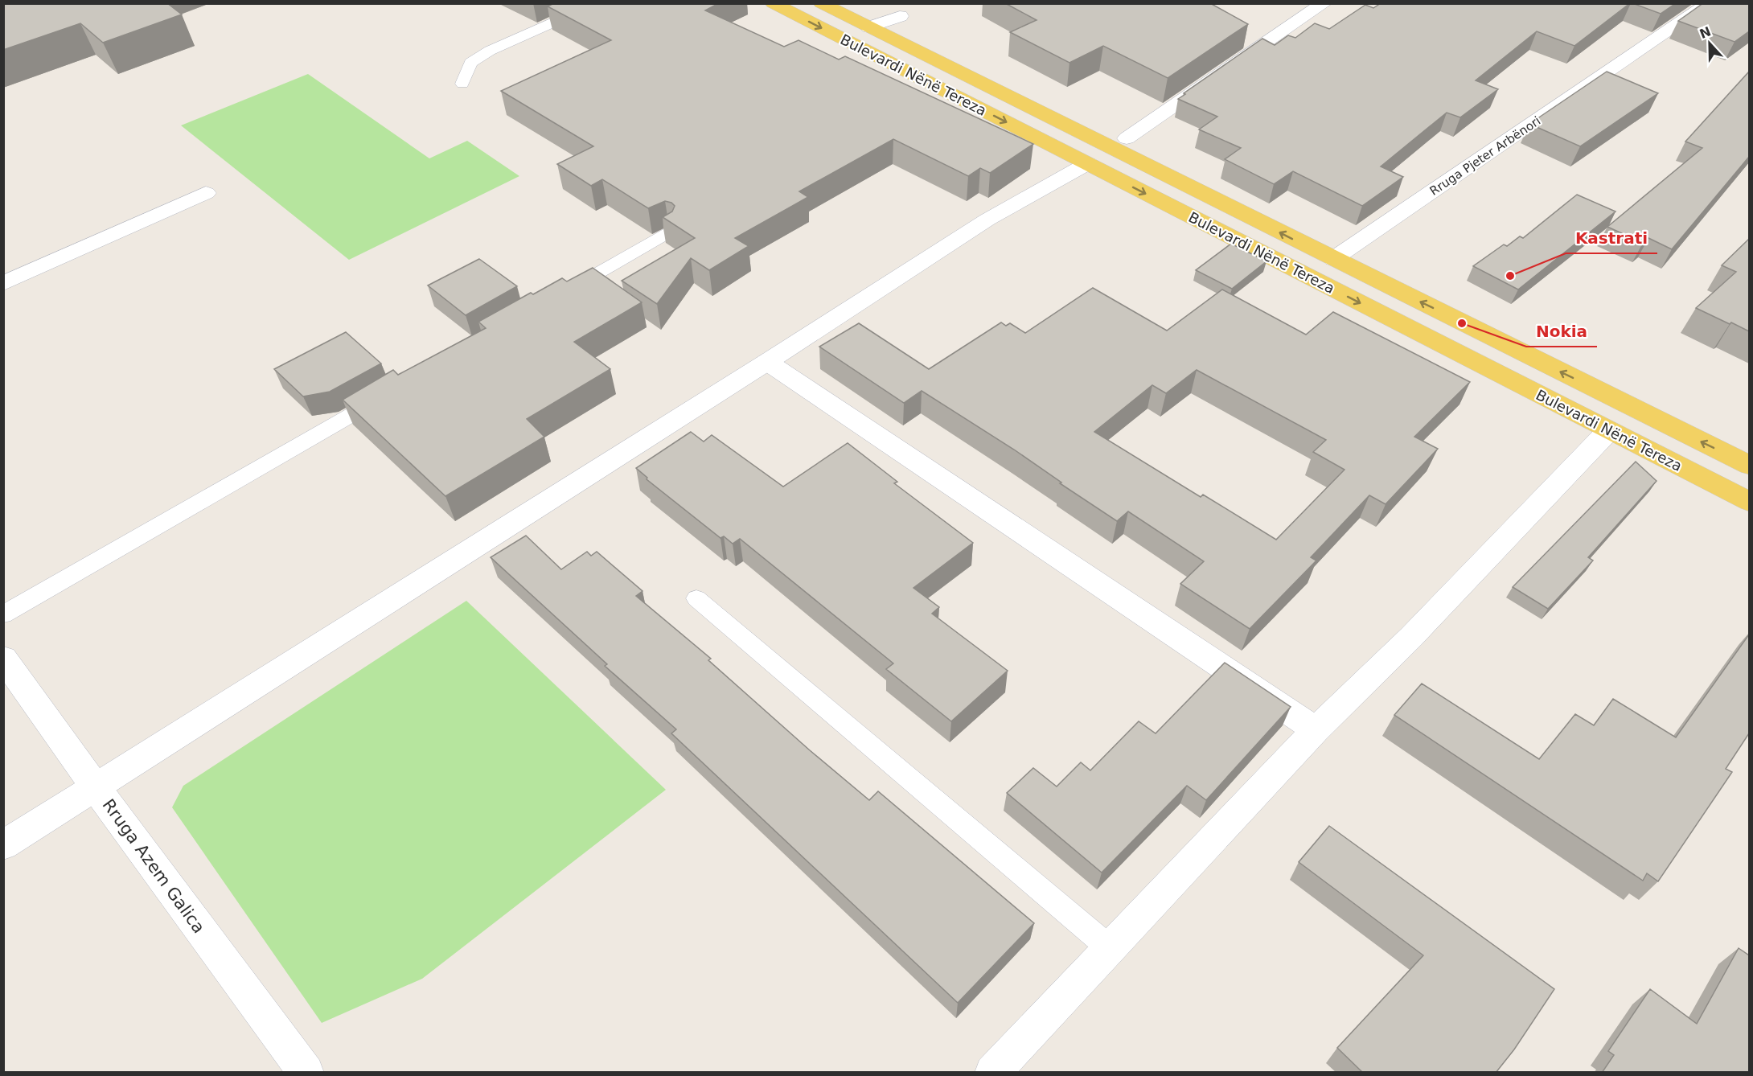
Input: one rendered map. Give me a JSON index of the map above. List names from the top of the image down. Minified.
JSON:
{"streets":{"main road":["Bulevardi Nënë Tereza"],"street":["Rruga Pjeter Arbënori","Rruga Azem Galica"]},"crossings":[["Bulevardi Nënë Tereza","Rruga Pjeter Arbënori"]],"places":["Kastrati","Nokia"],"north":"top"}
